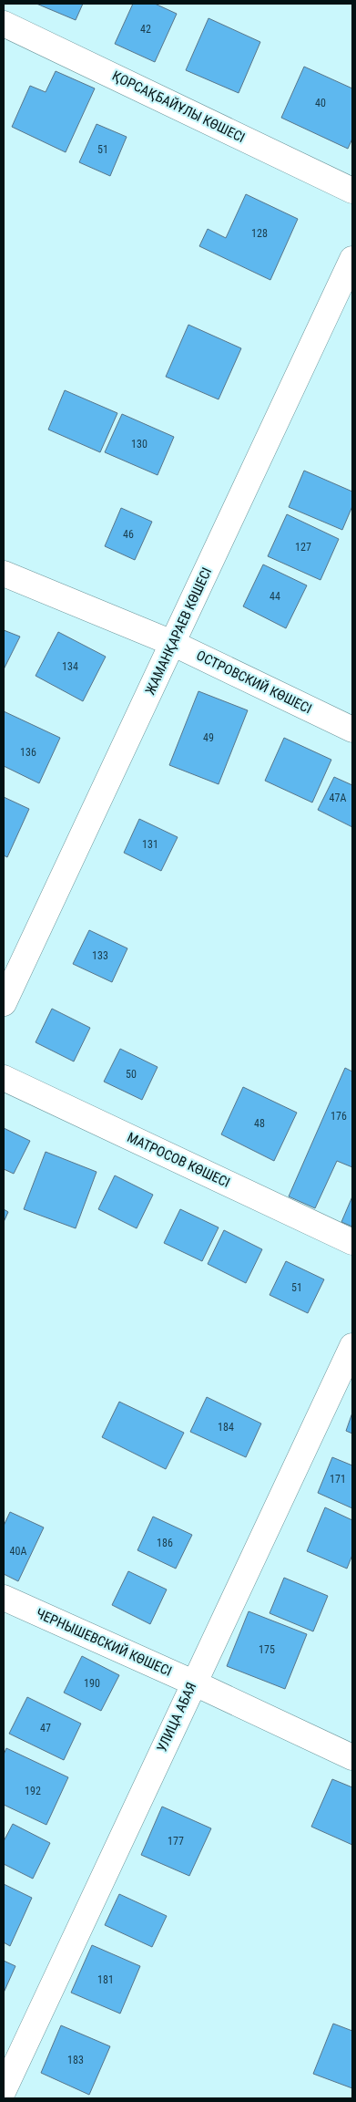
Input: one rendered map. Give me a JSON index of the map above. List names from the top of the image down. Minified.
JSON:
{"streets":{"street":["ҚОРСАҚБАЙҰЛЫ КӨШЕСІ","ЖАМАНҚАРАЕВ КӨШЕСІ","ОСТРОВСКИЙ КӨШЕСІ","МАТРОСОВ КӨШЕСІ","ЧЕРНЫШЕВСКИЙ КӨШЕСІ","УЛИЦА АБАЯ"]},"crossings":[["ЖАМАНҚАРАЕВ КӨШЕСІ","ОСТРОВСКИЙ КӨШЕСІ"],["ЧЕРНЫШЕВСКИЙ КӨШЕСІ","УЛИЦА АБАЯ"]],"house_numbers":["42","40","51","128","130","46","127","44","134","49","136","47А","131","133","50","176","48","51","184","171","186","40А","175","190","47","192","177","181","183"]}
